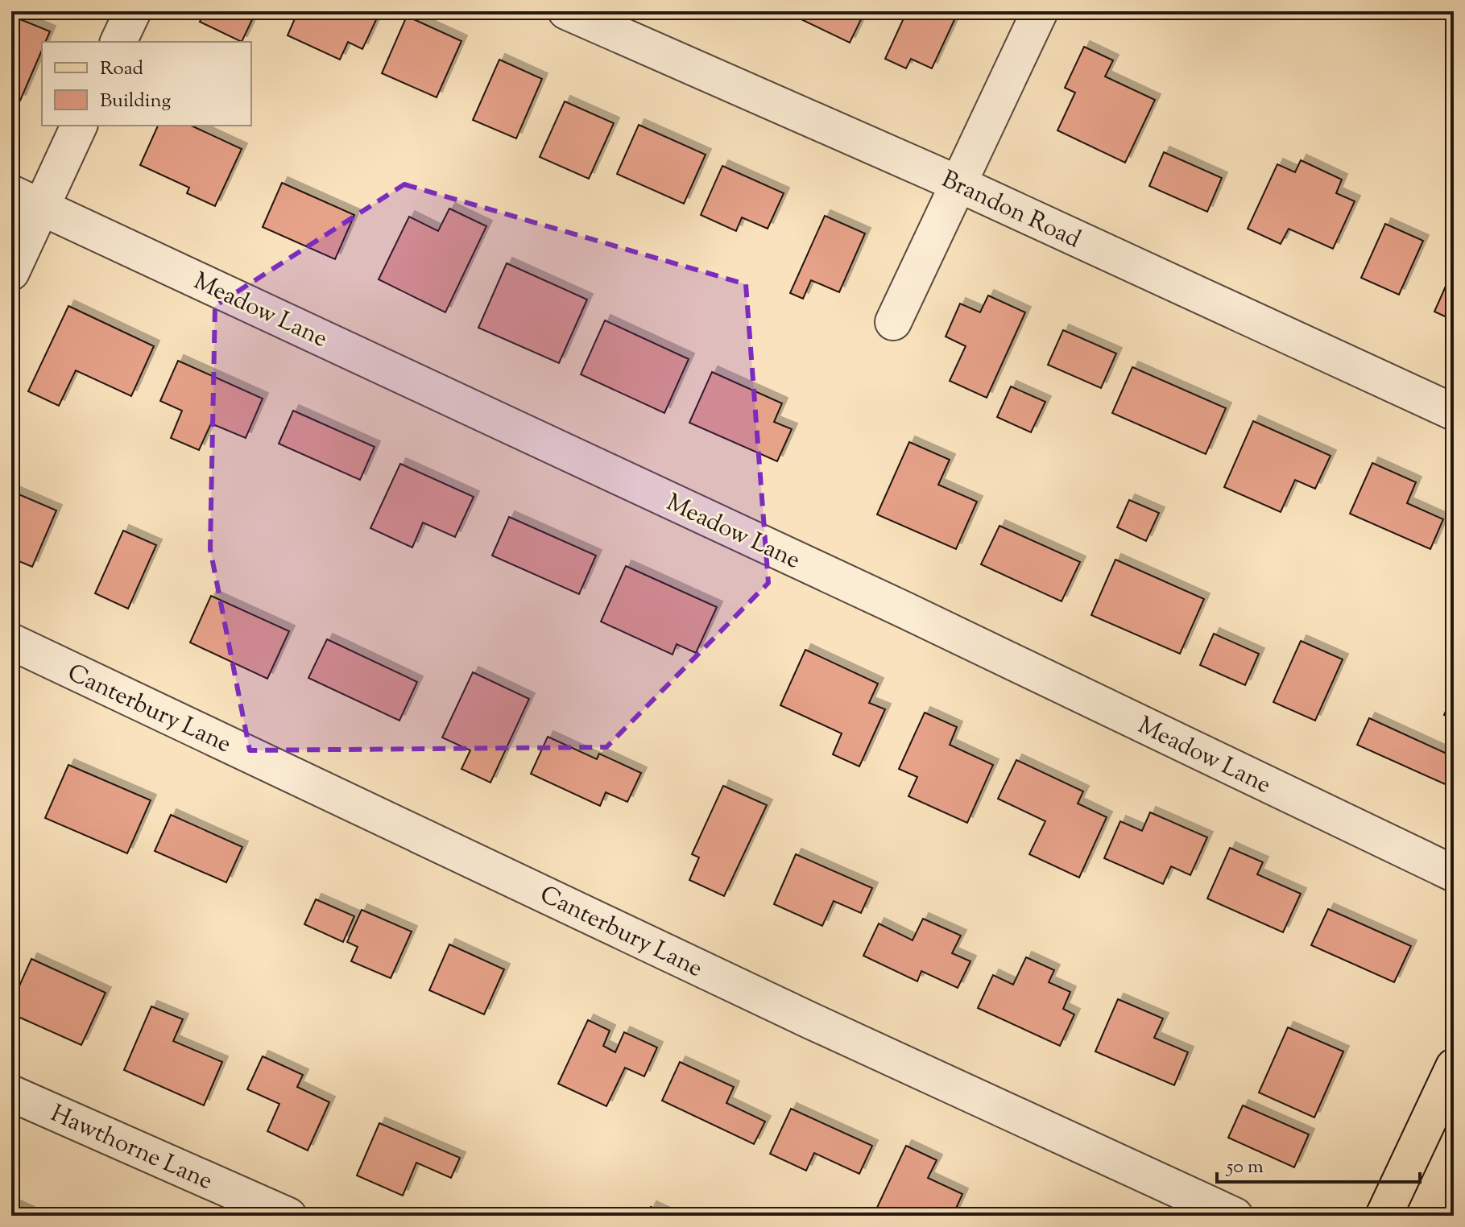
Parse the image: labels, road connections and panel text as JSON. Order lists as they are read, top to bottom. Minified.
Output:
{"streets":{"street":["Brandon Road","Meadow Lane","Canterbury Lane","Hawthorne Lane"]},"legend":["Road","Building"],"scale_bar":"50 m"}
